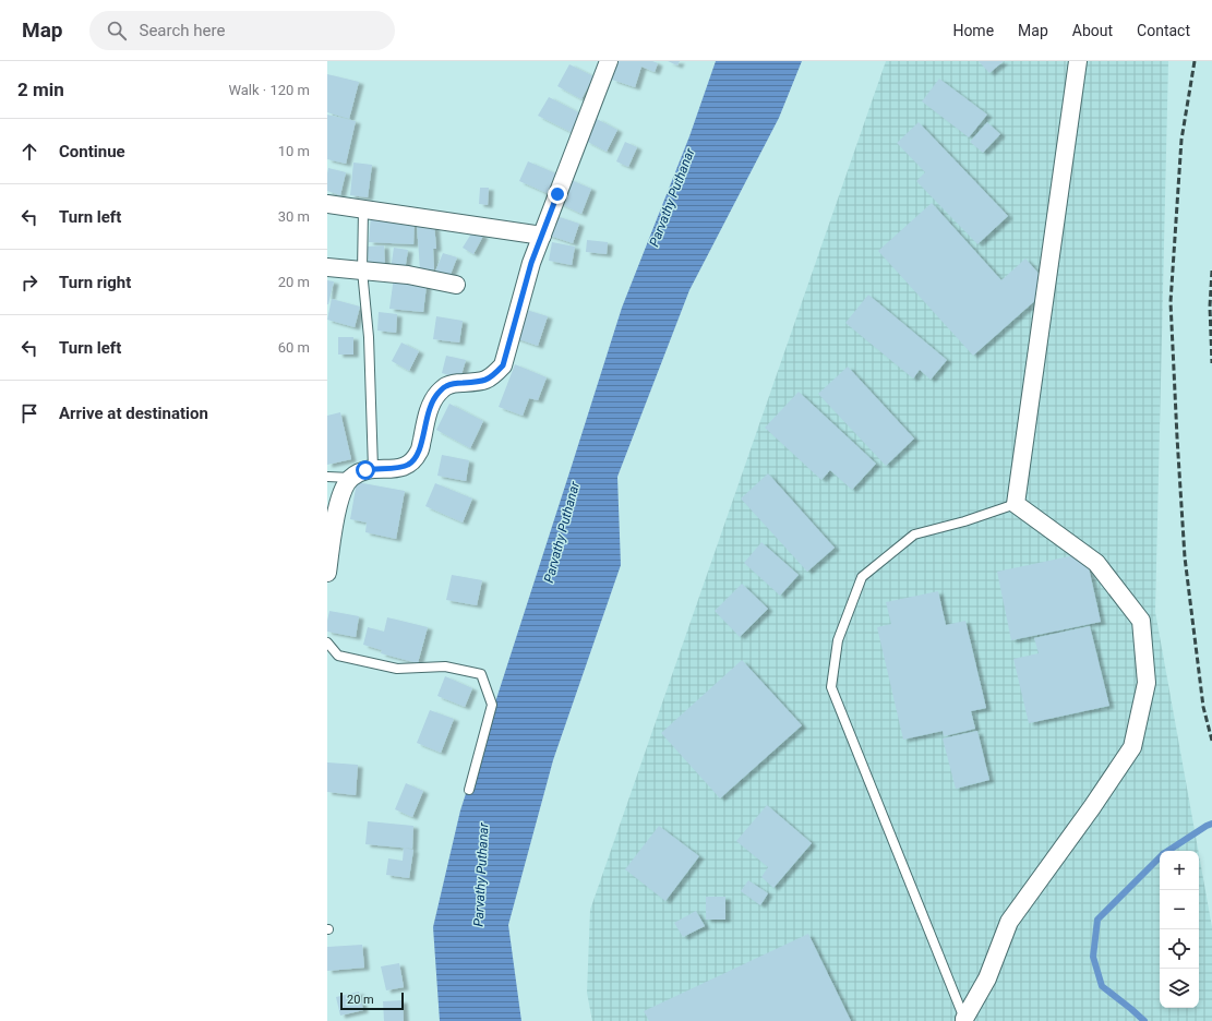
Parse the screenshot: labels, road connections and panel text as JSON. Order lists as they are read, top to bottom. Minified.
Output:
{"water":["Parvathy Puthanar"],"scale_bar":"20 m","page":{"header":"Map","search":"Search here","nav":["Home","Map","About","Contact"],"heading":["2 min","Walk · 120 m"],"list":[["Continue","10 m"],["Turn left","30 m"],["Turn right","20 m"],["Turn left","60 m"],"Arrive at destination"],"map_buttons":["+","−"],"scale":"20 m"}}
